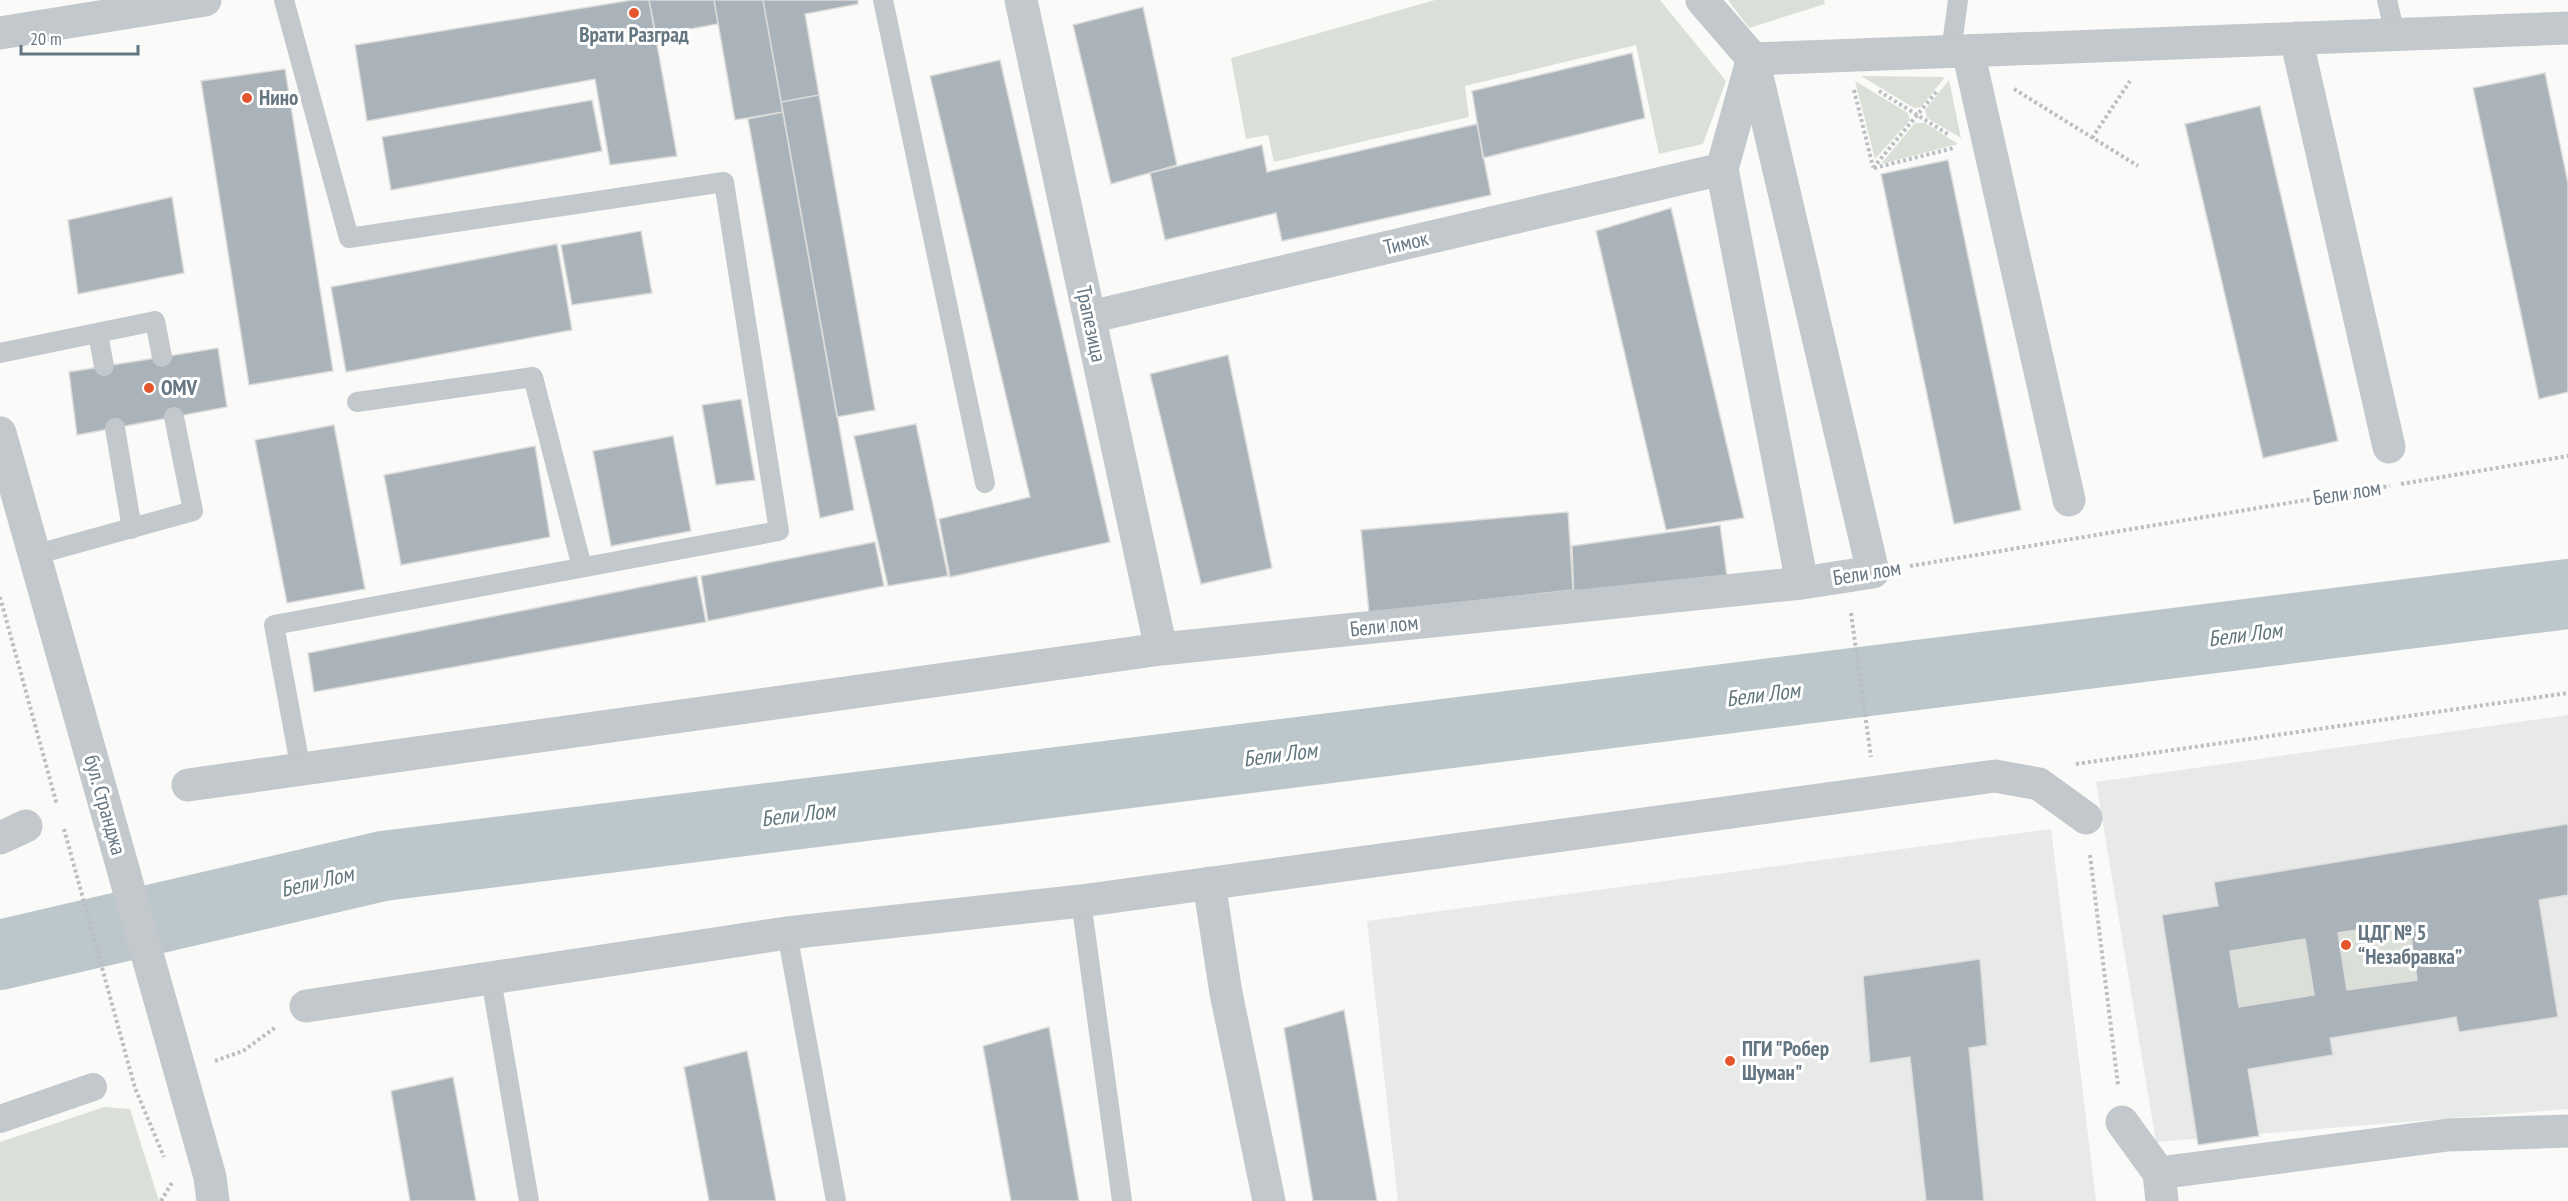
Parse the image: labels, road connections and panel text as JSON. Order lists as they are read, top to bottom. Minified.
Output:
{"streets":{"street":["Тимок","Трапезица","Бели лом","бул. Странджа"]},"crossings":[["Тимок","Трапезица"],["Трапезица","Бели лом"]],"water":["Бели Лом"],"places":["Врати Разград","Нино","OMV","ЦДГ № 5 “Незабравка”","ПГИ \"Робер Шуман\""],"scale_bar":"20 m"}
